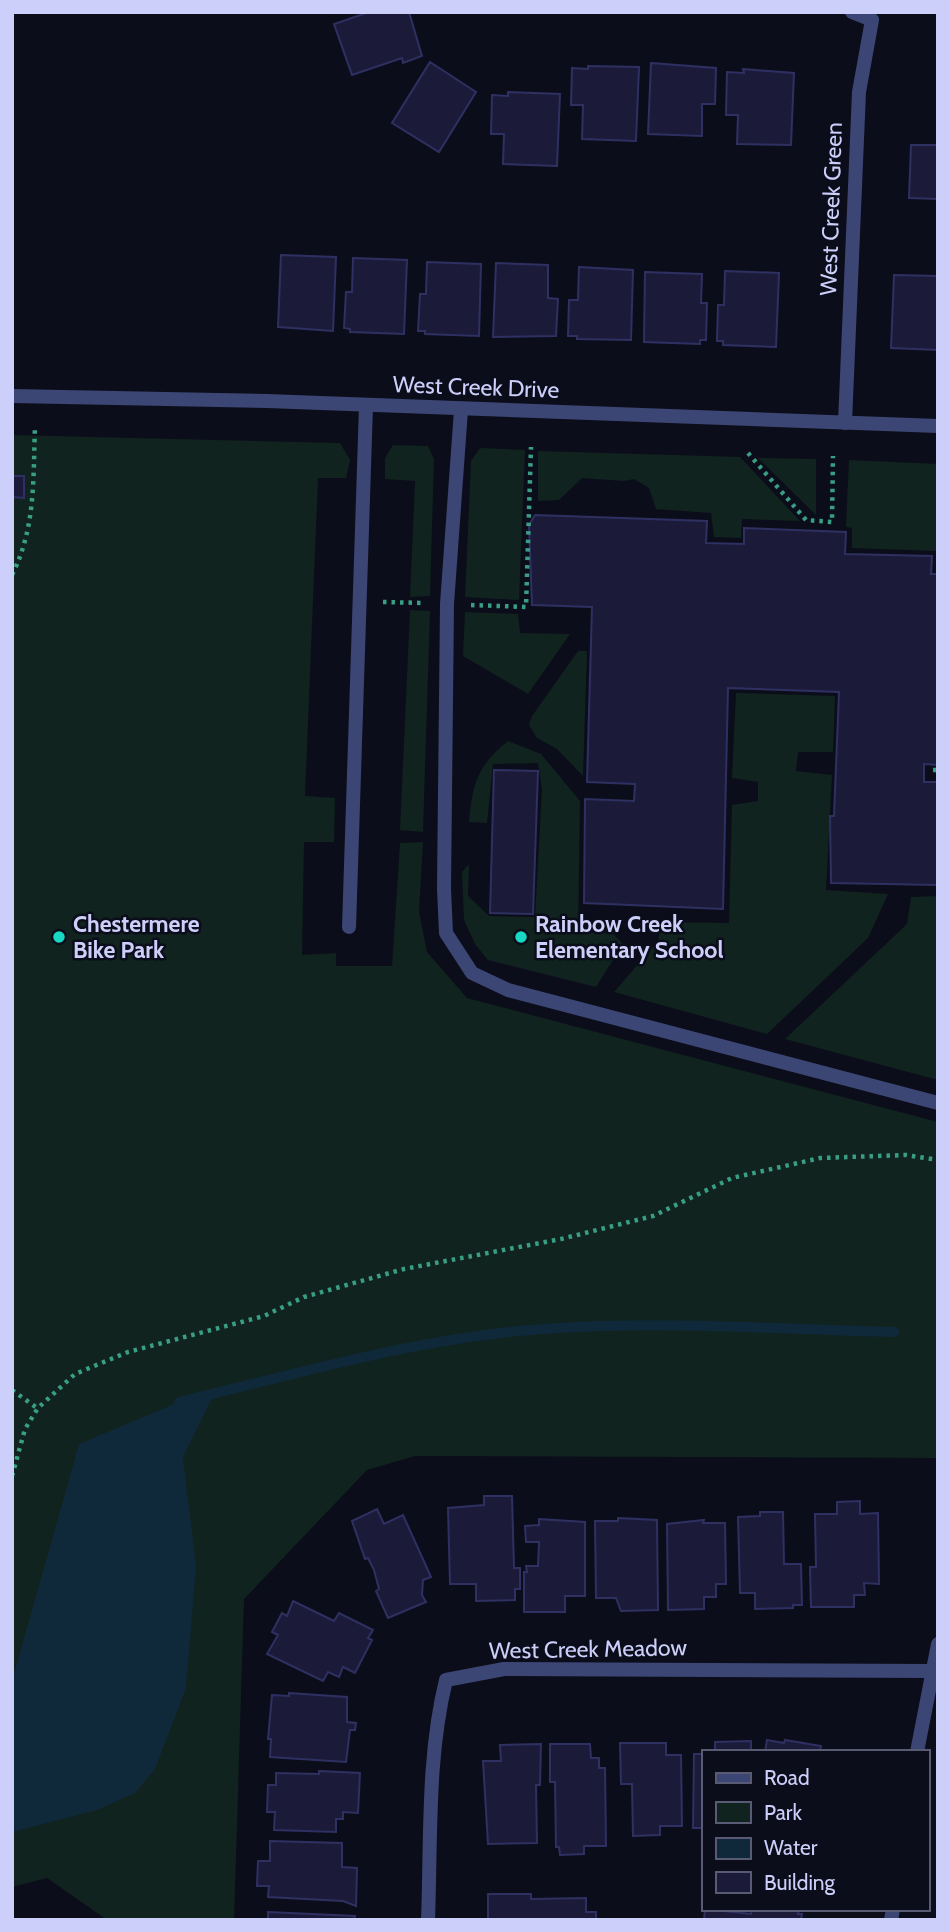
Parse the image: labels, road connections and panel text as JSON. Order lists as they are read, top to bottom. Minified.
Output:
{"streets":{"street":["West Creek Green","West Creek Drive","West Creek Meadow"]},"crossings":[["West Creek Green","West Creek Drive"]],"places":["Chestermere Bike Park","Rainbow Creek Elementary School"],"legend":["Road","Park","Water","Building"]}
